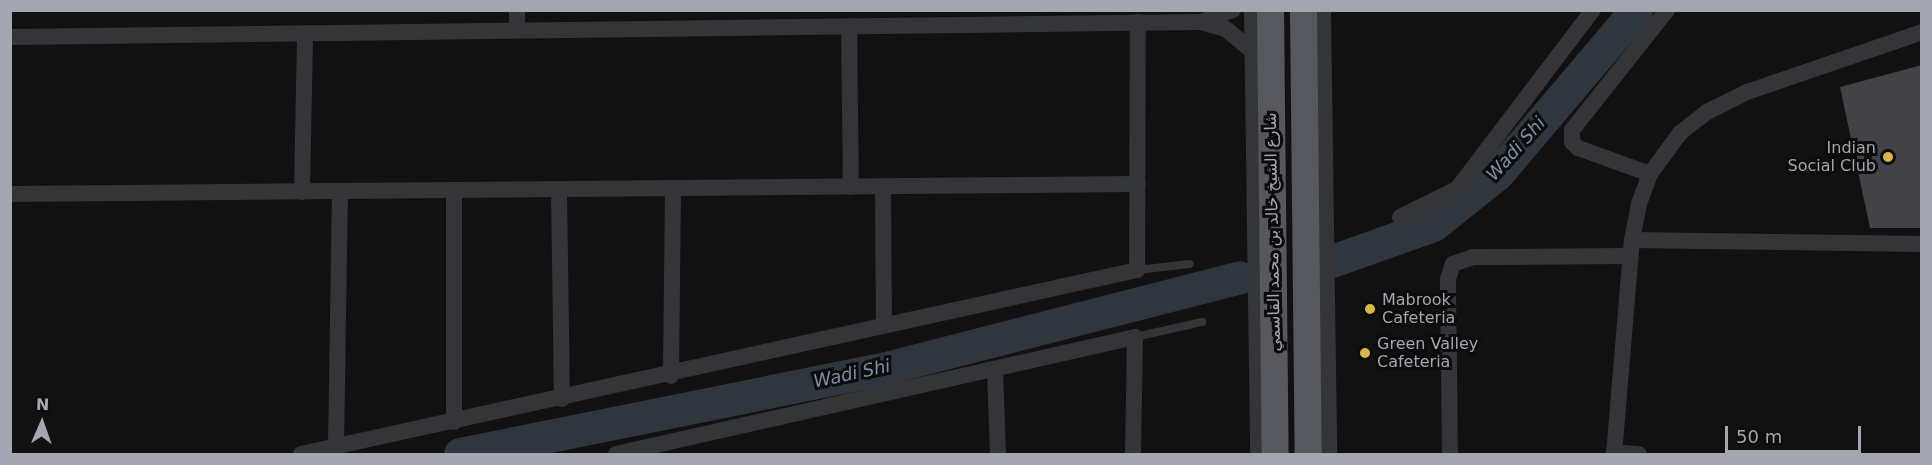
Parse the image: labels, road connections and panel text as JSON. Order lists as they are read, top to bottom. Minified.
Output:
{"streets":{"highway":["شارع الشيخ خالد بن محمد القاسمي"]},"water":["Wadi Shi"],"places":["Indian Social Club","Mabrook Cafeteria","Green Valley Cafeteria"],"scale_bar":"50 m","north":"top"}
